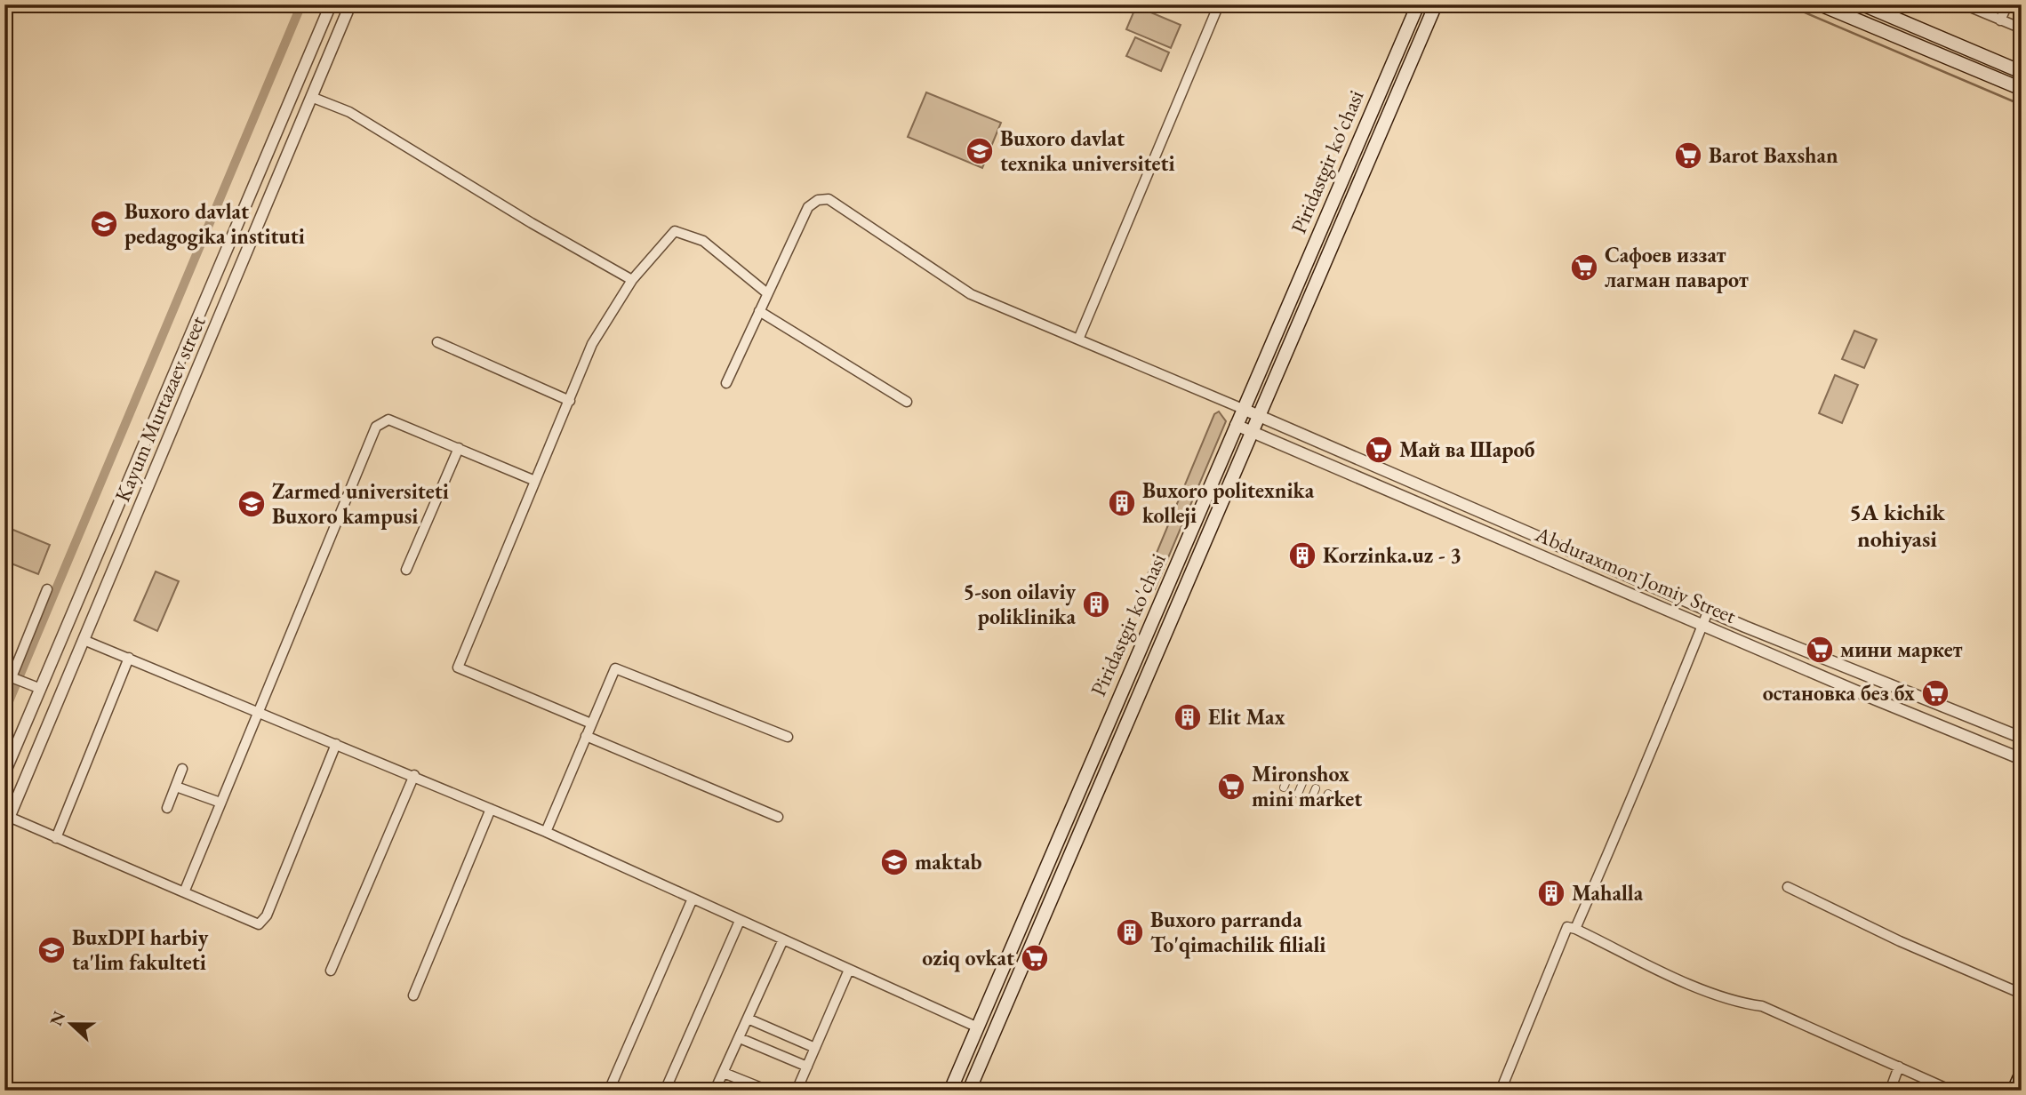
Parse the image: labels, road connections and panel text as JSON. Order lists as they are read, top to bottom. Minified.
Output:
{"streets":{"main road":["Piridastgir ko'chasi"],"street":["Kayum Murtazaev street","Abduraxmon Jomiy Street"]},"crossings":[["Piridastgir ko'chasi","Abduraxmon Jomiy Street"]],"districts":["5A kichik nohiyasi"],"places":{"school or university":["Buxoro davlat texnika universiteti","Buxoro davlat pedagogika instituti","Zarmed universiteti Buxoro kampusi","maktab","BuxDPI harbiy ta'lim fakulteti"],"supermarket":["Barot Baxshan","Сафоев иззат лагман паварот","Май ва Шароб","мини маркет","остановка без бх","Mironshox mini market","oziq ovkat"],"building":["Buxoro politexnika kolleji","Korzinka.uz - 3","5-son oilaviy poliklinika","Elit Max","Mahalla","Buxoro parranda To'qimachilik filiali"]},"north":"left"}
